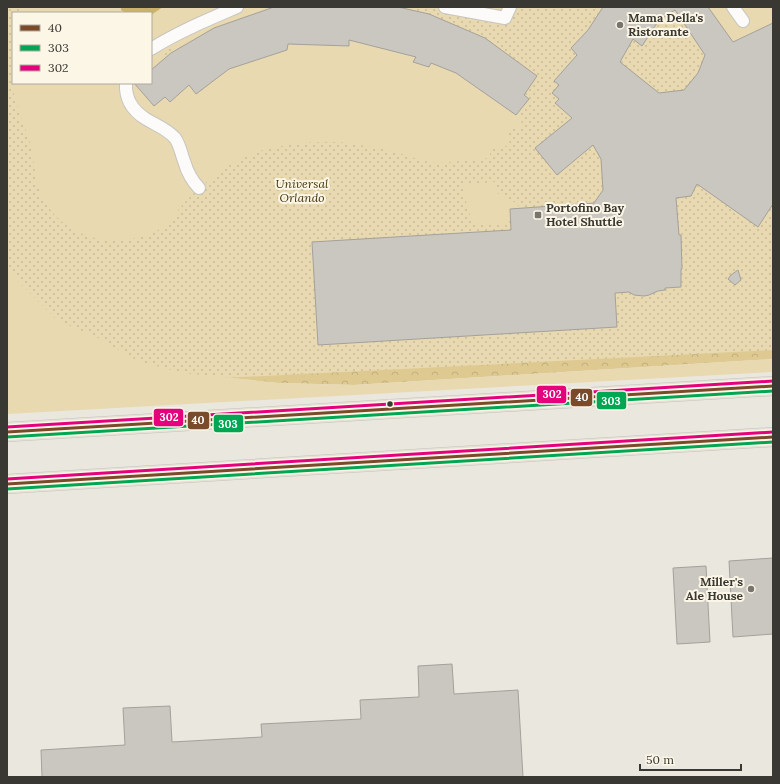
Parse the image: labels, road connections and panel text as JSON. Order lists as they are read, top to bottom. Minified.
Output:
{"parks":["Universal Orlando"],"places":{"other":["Mama Della's Ristorante","Miller's Ale House"],"transit":["Portofino Bay Hotel Shuttle"]},"lines":["transit line 302","transit line 40","transit line 303"],"legend":["40","303","302"],"scale_bar":"50 m"}
